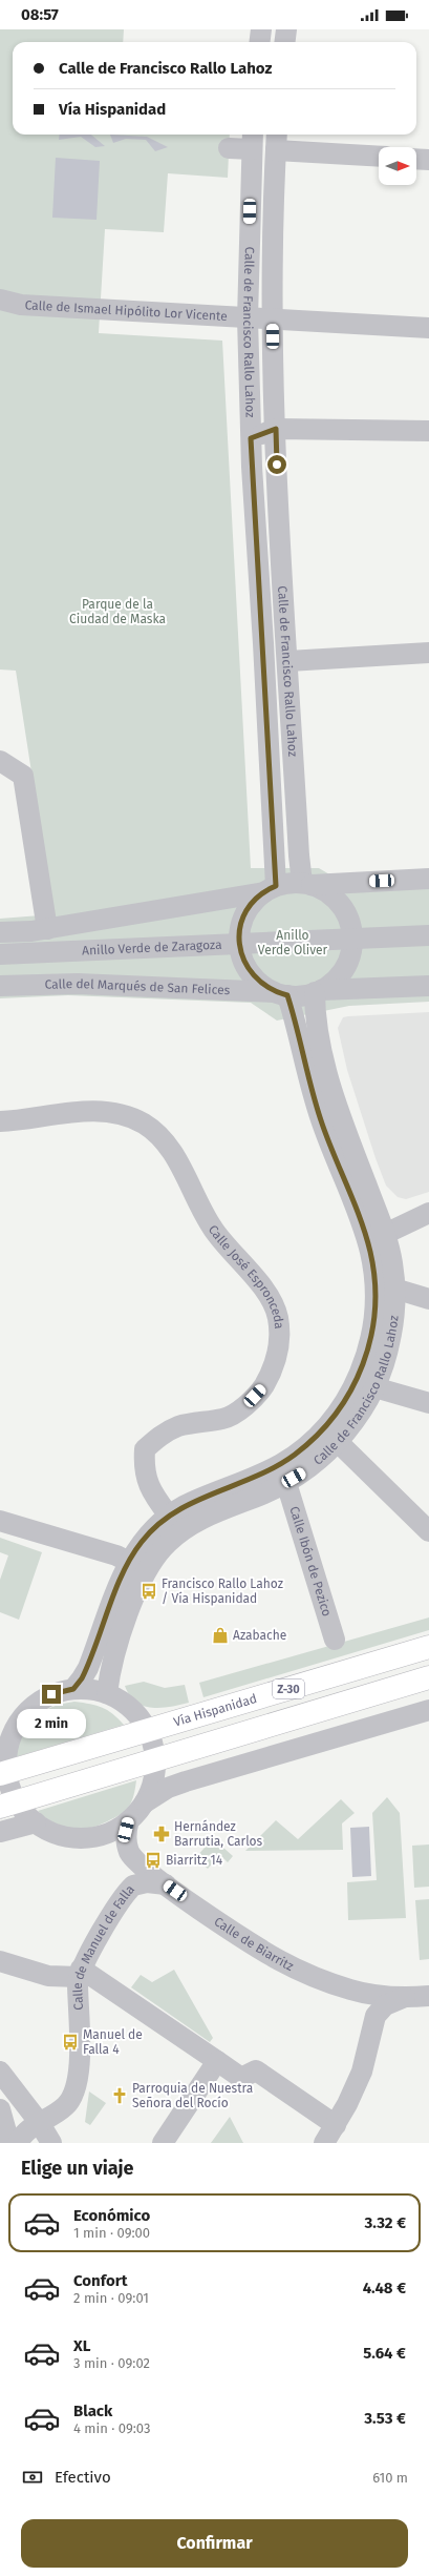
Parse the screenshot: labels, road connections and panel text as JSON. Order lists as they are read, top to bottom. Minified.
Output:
{"streets":{"highway":["Z-30","Vía Hispanidad"],"street":["Calle de Ismael Hipólito Lor Vicente","Calle de Francisco Rallo Lahoz","Anillo Verde de Zaragoza","Calle del Marqués de San Felices","Calle José Espronceda","Calle Ibón de Pezico","Calle de Biarritz","Calle de Manuel de Falla"]},"crossings":[["Calle de Ismael Hipólito Lor Vicente","Calle de Francisco Rallo Lahoz"],["Calle de Francisco Rallo Lahoz","Calle del Marqués de San Felices"],["Calle de Francisco Rallo Lahoz","Calle José Espronceda"],["Calle de Francisco Rallo Lahoz","Calle Ibón de Pezico"],["Calle de Biarritz","Calle de Manuel de Falla"]],"parks":["Parque de la Ciudad de Maska","Anillo Verde Oliver"],"places":{"bus stop":["Francisco Rallo Lahoz / Vía Hispanidad","Biarritz 14","Manuel de Falla 4"],"shop":["Azabache"],"pharmacy":["Hernández Barrutia, Carlos"],"church":["Parroquia de Nuestra Señora del Rocío"]},"north":"right","page":{"status":"08:57","banner":["Calle de Francisco Rallo Lahoz","Vía Hispanidad"],"bubble":"2 min","heading":"Elige un viaje","list":[{"name":"Económico","note":"1 min · 09:00","value":"3.32 €"},{"name":"Confort","note":"2 min · 09:01","value":"4.48 €"},{"name":"XL","note":"3 min · 09:02","value":"5.64 €"},{"name":"Black","note":"4 min · 09:03","value":"3.53 €"}],"pay":["Efectivo","610 m"],"buttons":"Confirmar"}}
